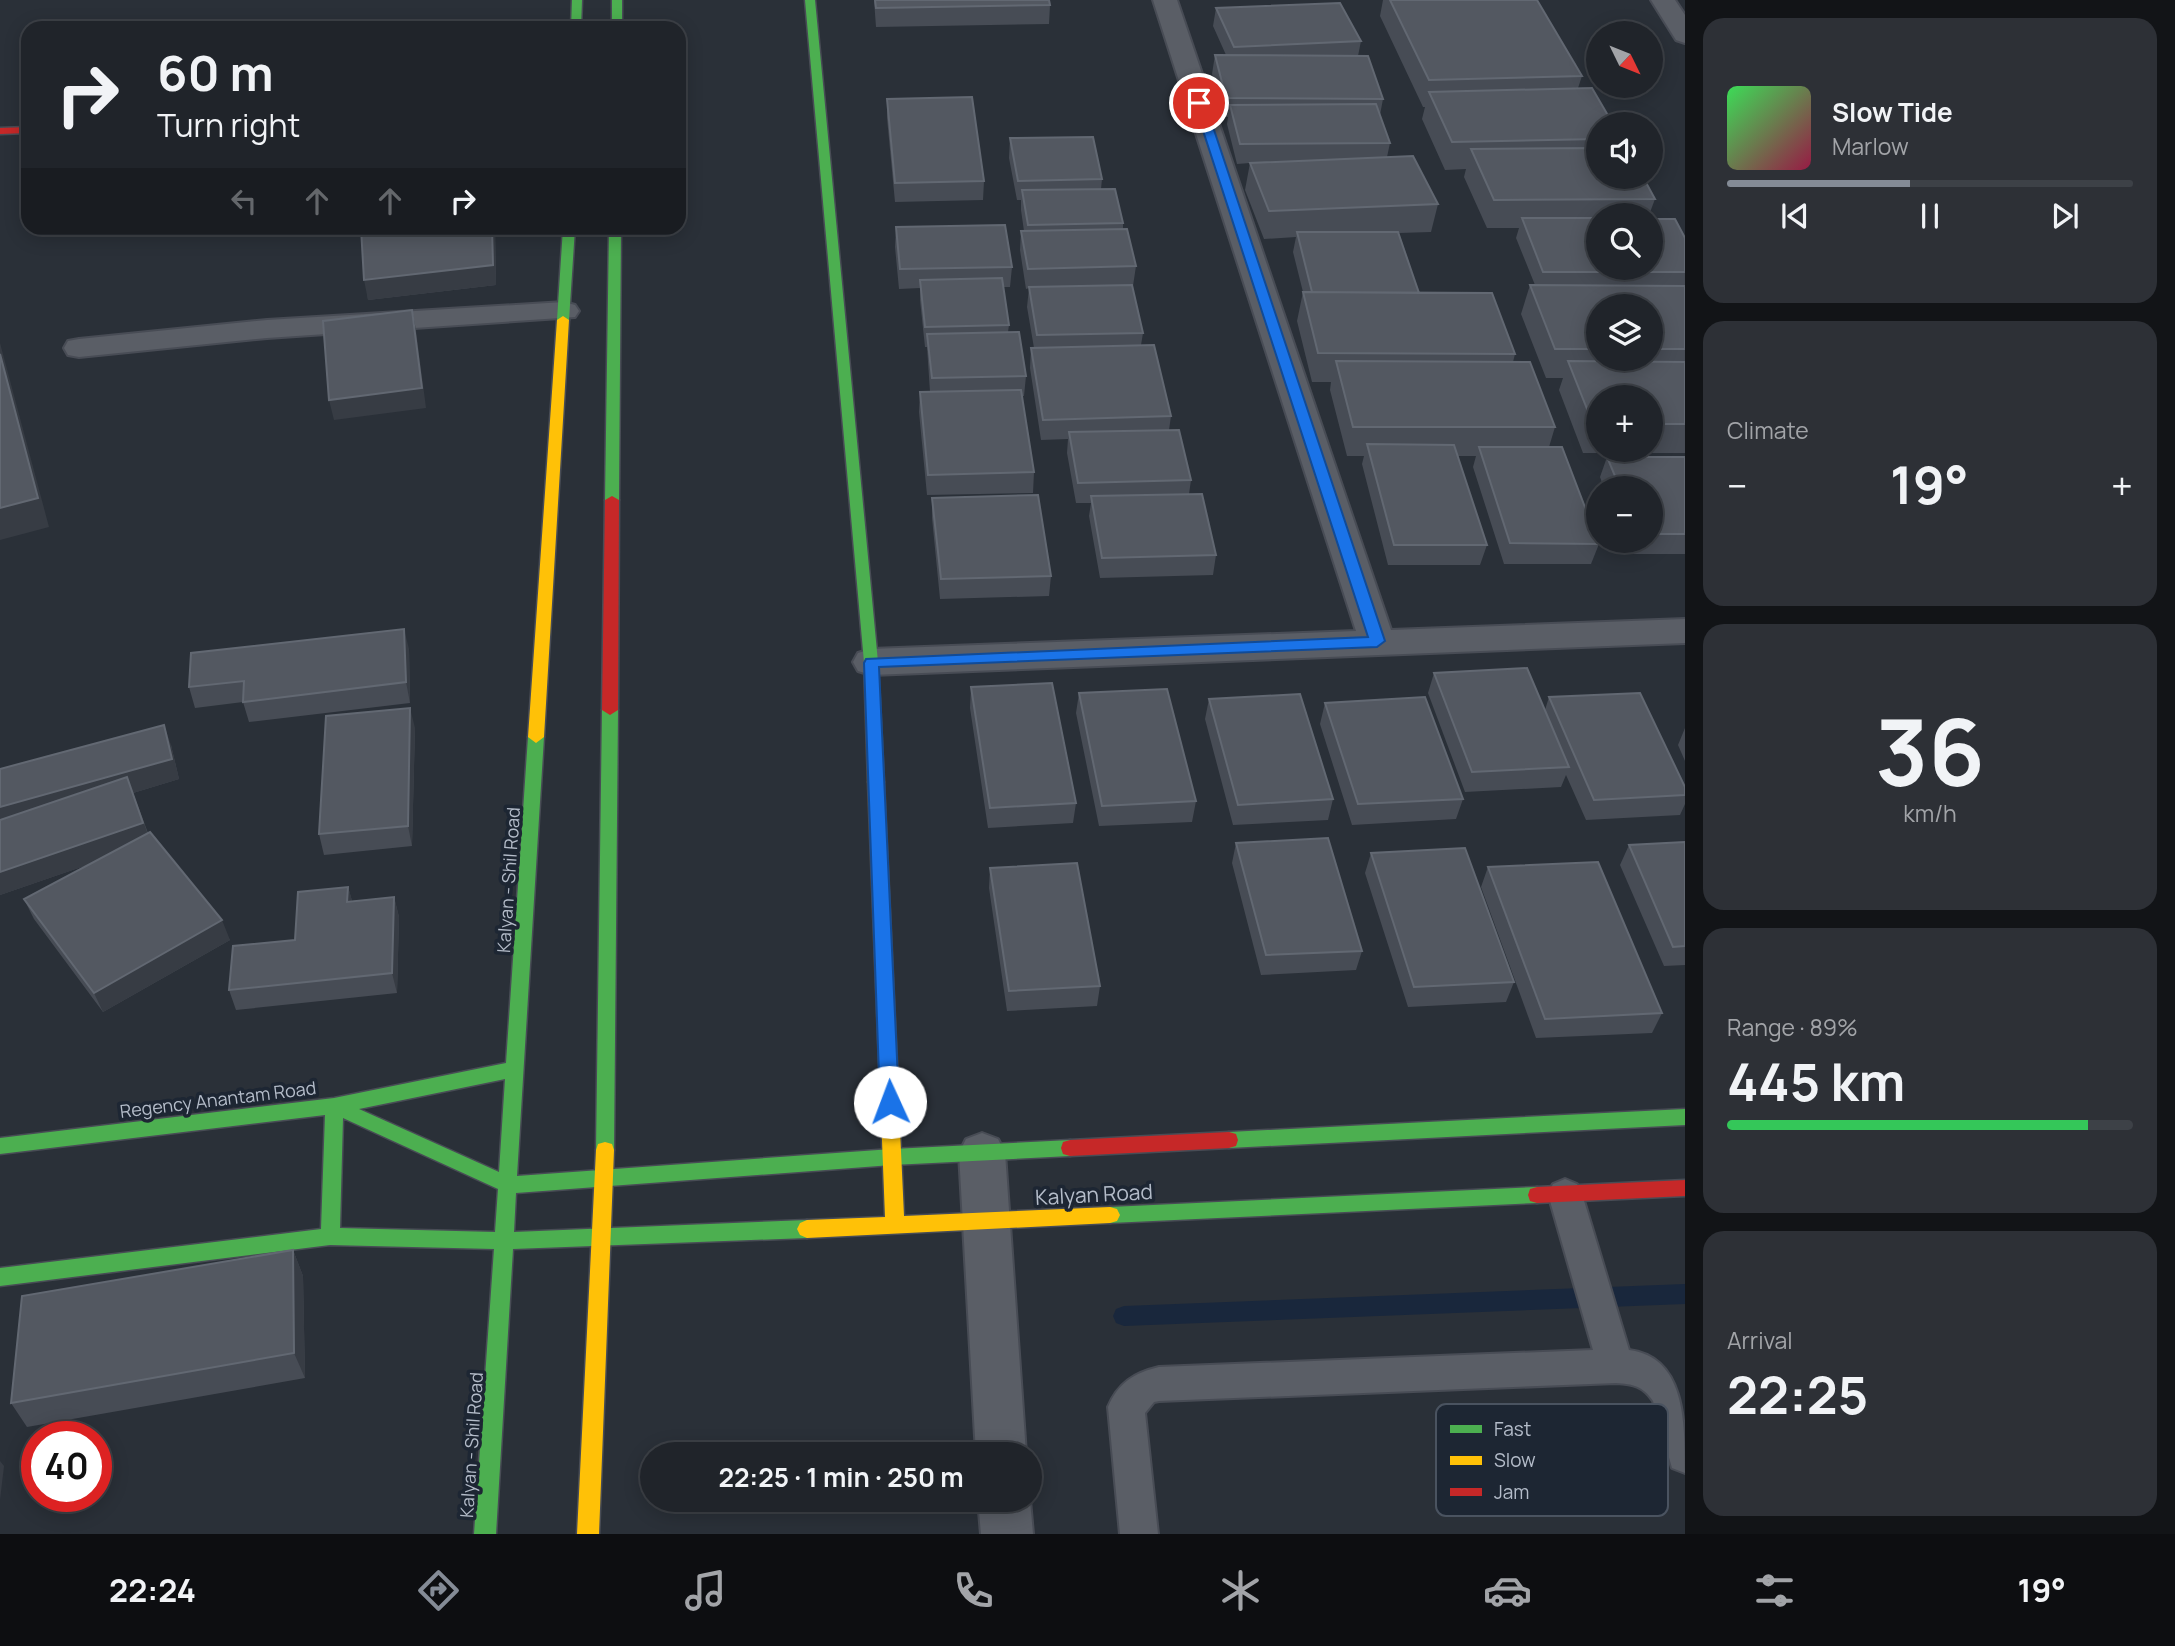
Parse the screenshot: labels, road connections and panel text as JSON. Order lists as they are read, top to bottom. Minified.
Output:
{"streets":{"main road":["Kalyan - Shil Road","Regency Anantam Road","Kalyan Road"]},"crossings":[["Kalyan - Shil Road","Regency Anantam Road"],["Kalyan - Shil Road","Kalyan Road"]],"legend":["Fast","Slow","Jam"],"north":"bottom right","page":{"map_buttons":["+","−"],"turn":["60 m","Turn right"],"song":["Slow Tide","Marlow"],"tile":["Climate",["36","km/h"],["Range · 89%","445 km"],["Arrival","22:25"]],"heat":["−","19°","+"],"limit":"40","trip":"22:25 · 1 min · 250 m","tabs":["22:24","19°"]}}
